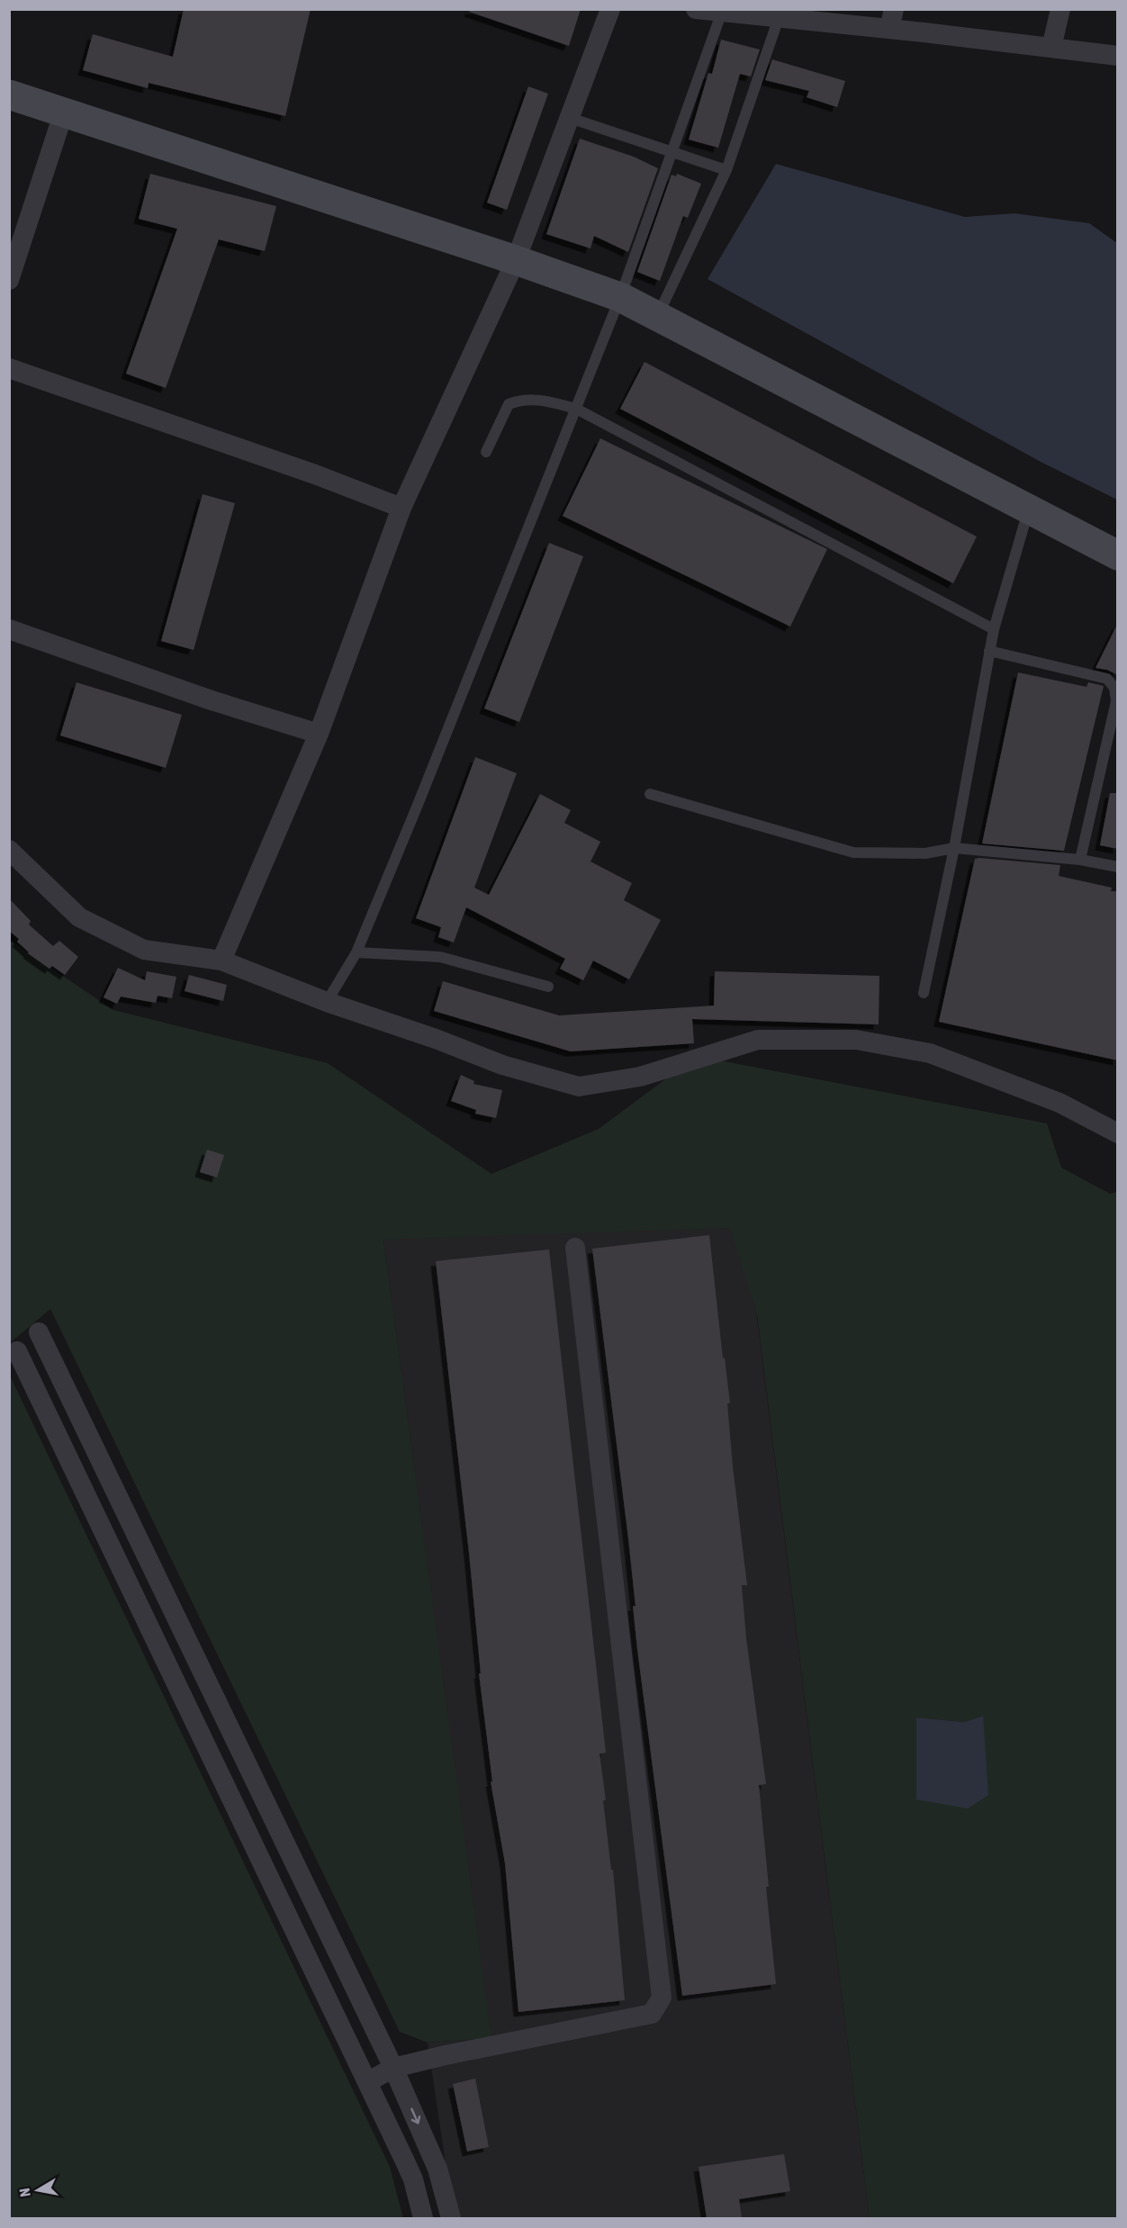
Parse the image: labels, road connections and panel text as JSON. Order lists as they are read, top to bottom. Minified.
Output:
{"north":"left"}
